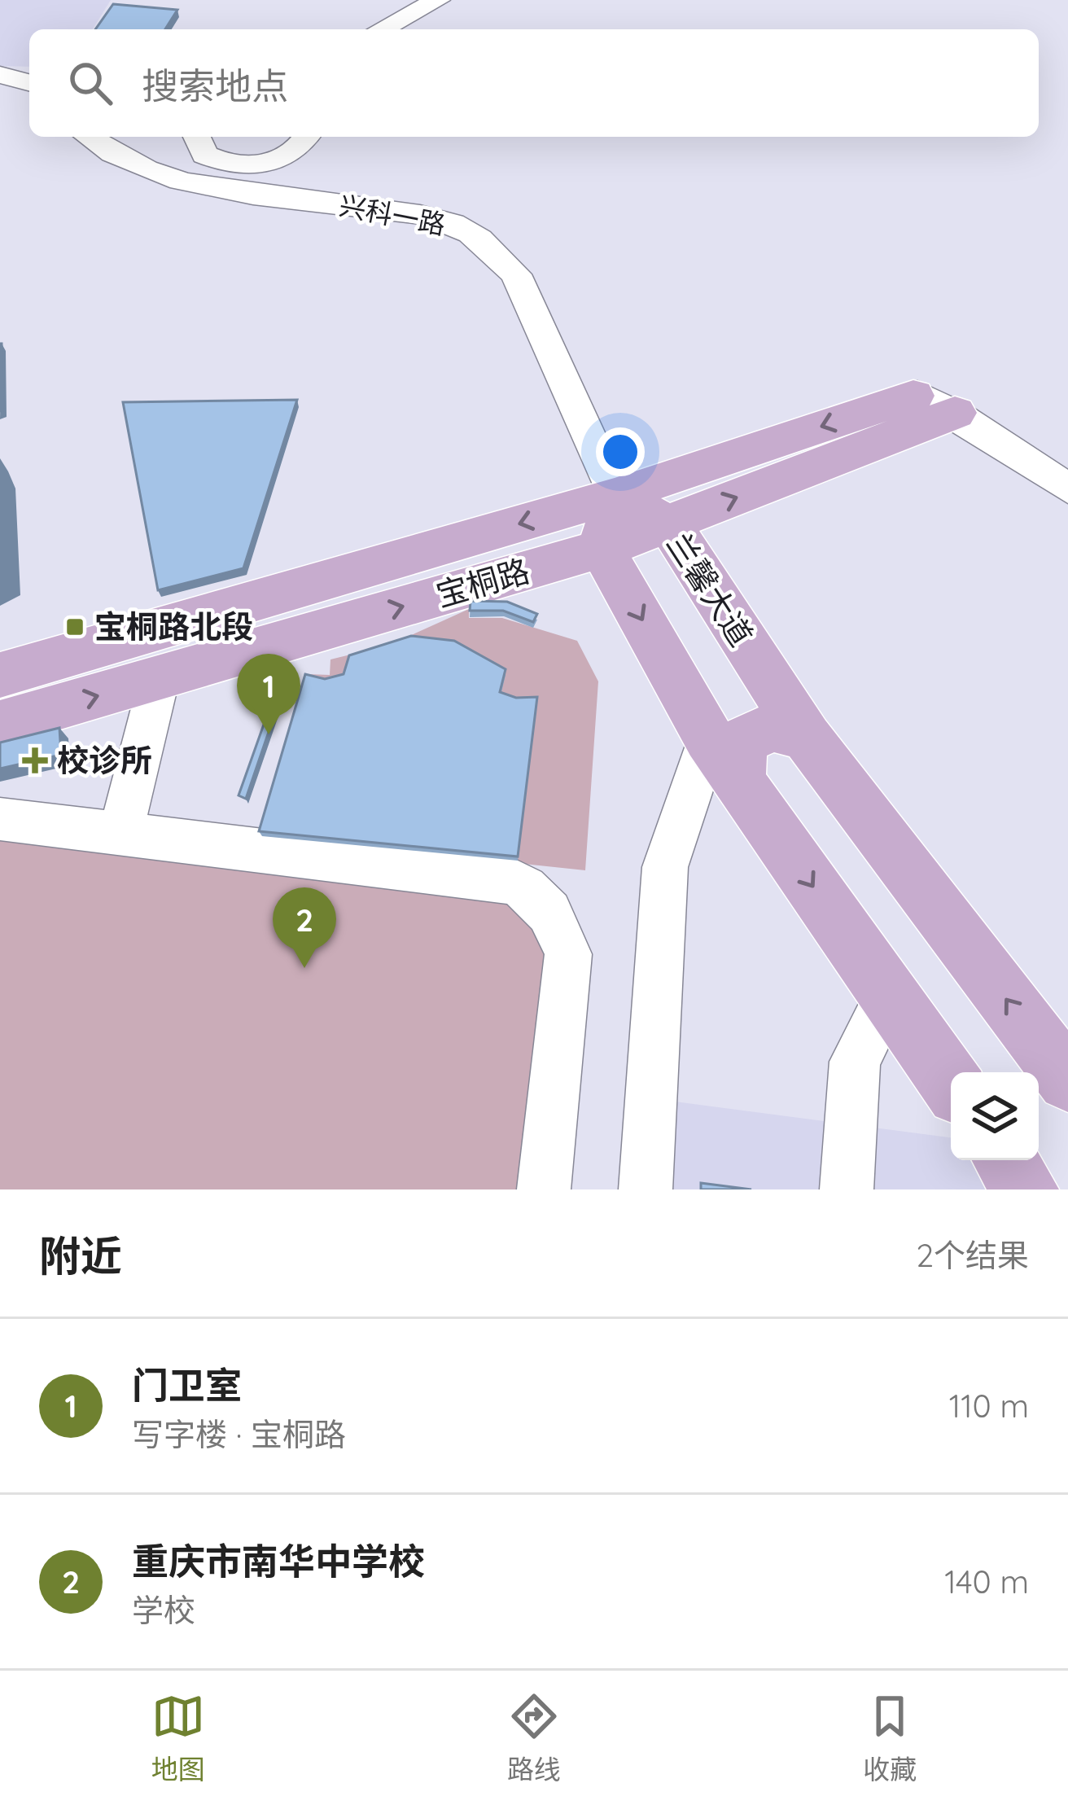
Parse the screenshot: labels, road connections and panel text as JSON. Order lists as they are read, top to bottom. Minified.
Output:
{"streets":{"main road":["宝桐路","兰馨大道"],"street":["兴科一路"]},"crossings":[["兴科一路","宝桐路"],["兴科一路","兰馨大道"],["宝桐路","兰馨大道"]],"places":{"transit":["宝桐路北段"],"health":["校诊所"]},"page":{"search":"搜索地点","pins":["1","2"],"heading":["附近","2个结果"],"list":[{"mark":"1","name":"门卫室","note":"写字楼 · 宝桐路","value":"110 m"},{"mark":"2","name":"重庆市南华中学校","note":"学校","value":"140 m"}],"nav":["地图","路线","收藏"]}}
